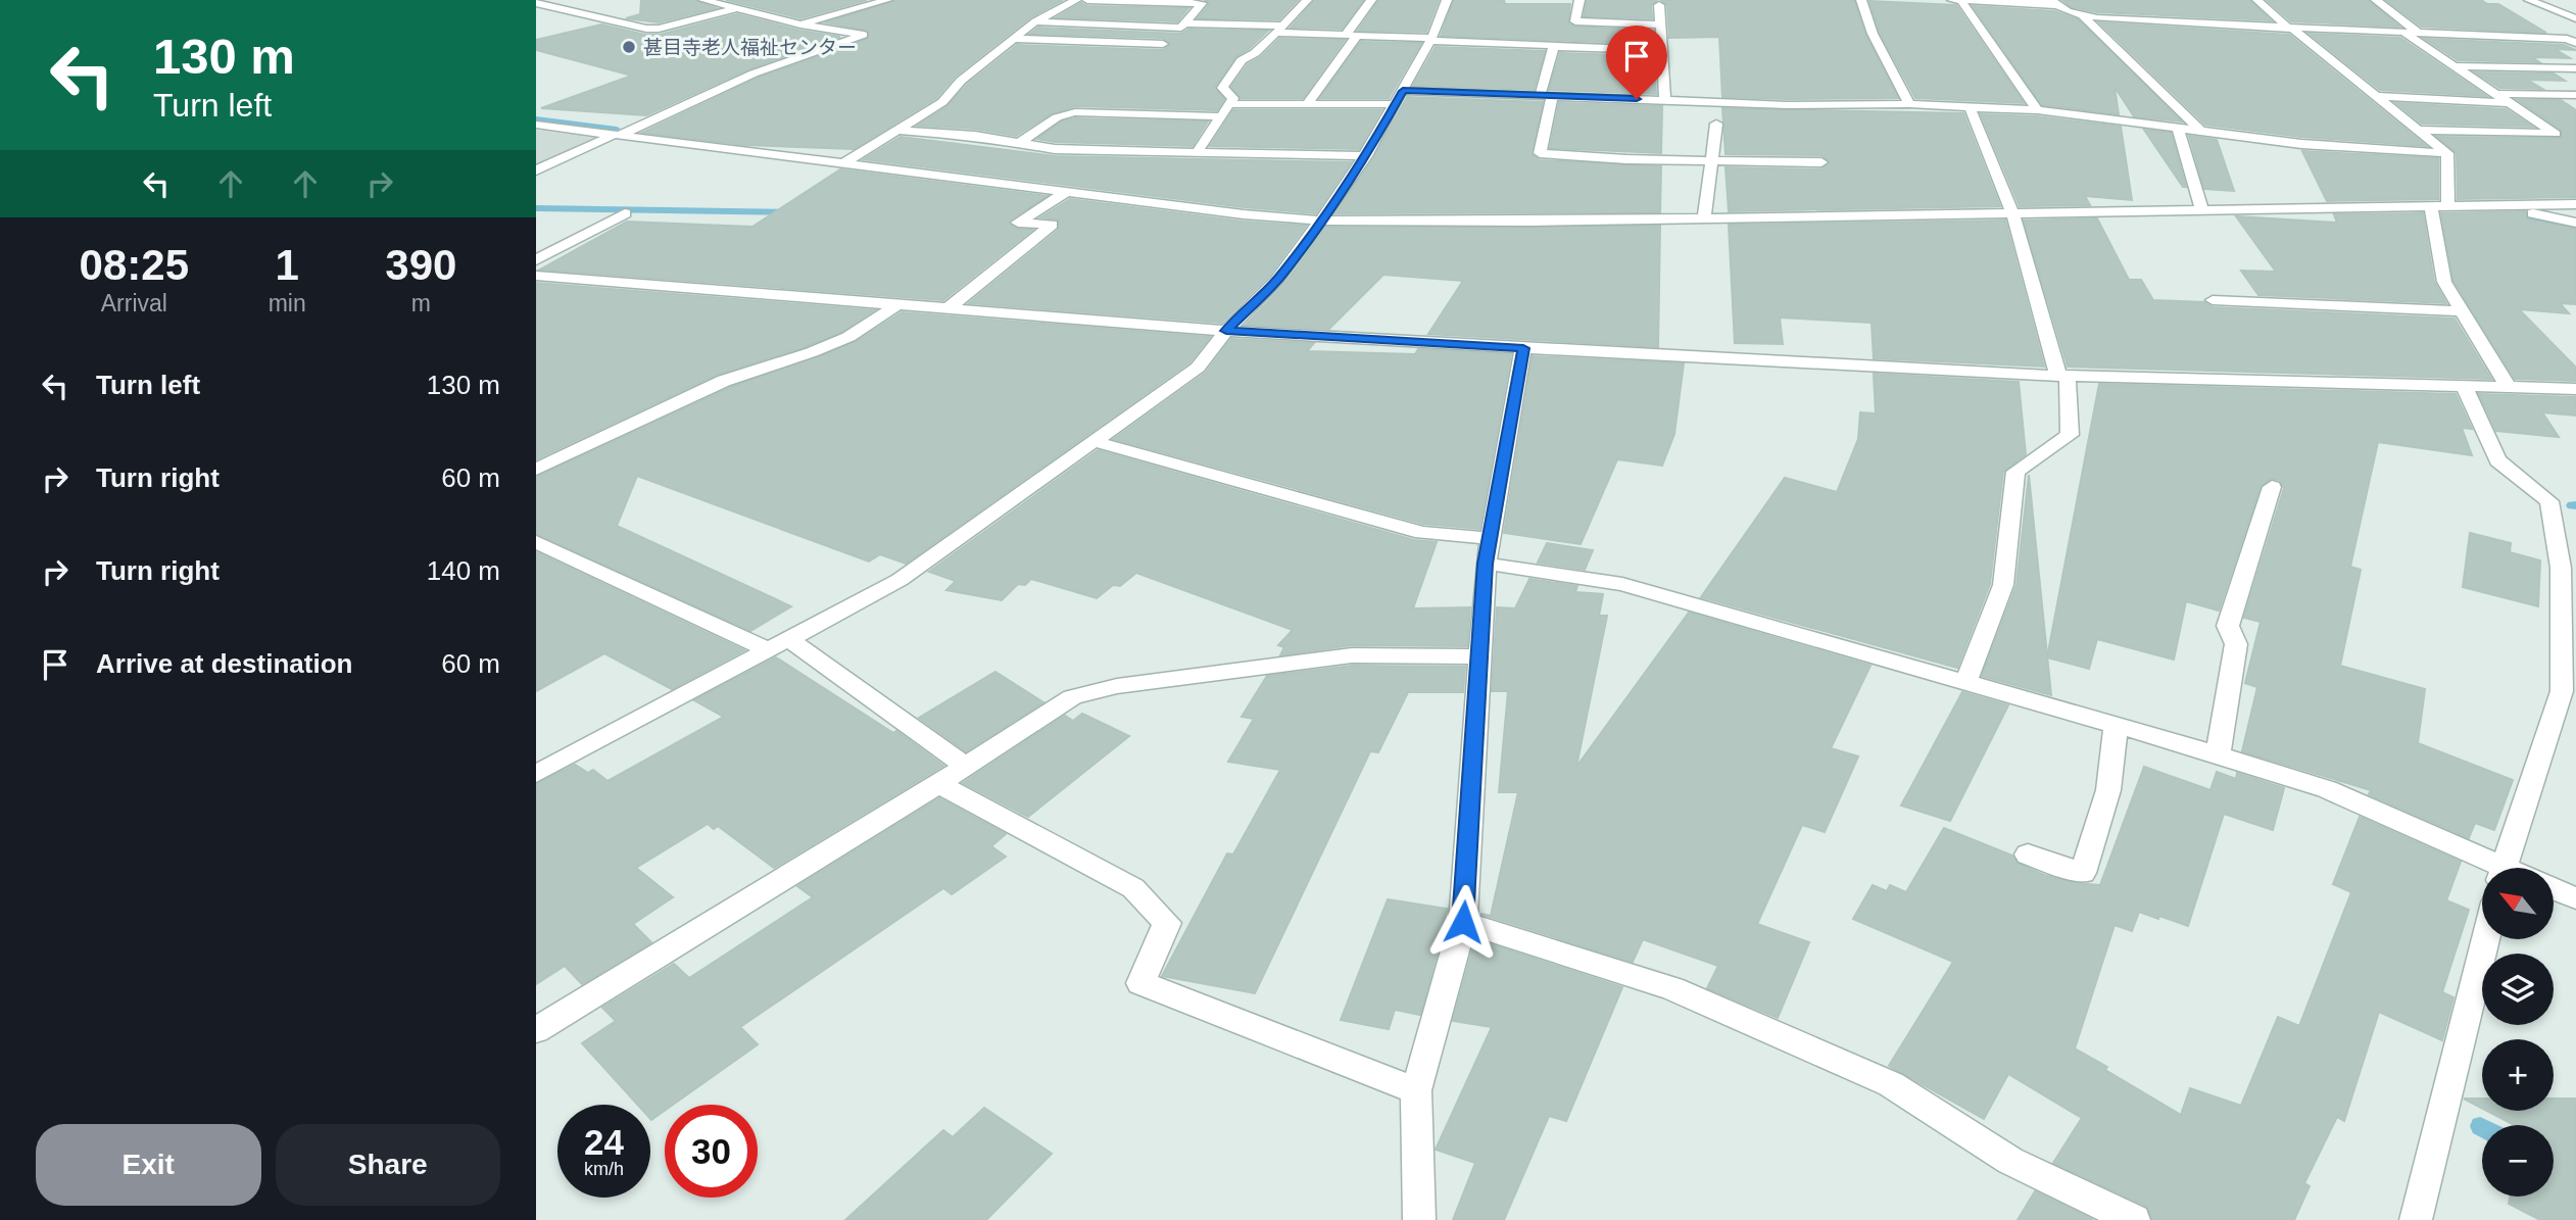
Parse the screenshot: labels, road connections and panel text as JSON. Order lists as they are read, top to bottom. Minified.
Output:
{"places":["甚目寺老人福祉センター"],"north":"top left","page":{"turn":["130 m","Turn left"],"eta":["08:25","Arrival","1","min","390","m"],"list":[{"name":"Turn left","value":"130 m"},{"name":"Turn right","value":"60 m"},{"name":"Turn right","value":"140 m"},{"name":"Arrive at destination","value":"60 m"}],"map_buttons":["+","−"],"speed":"24 km/h","limit":"30","buttons":["Exit","Share"]}}
